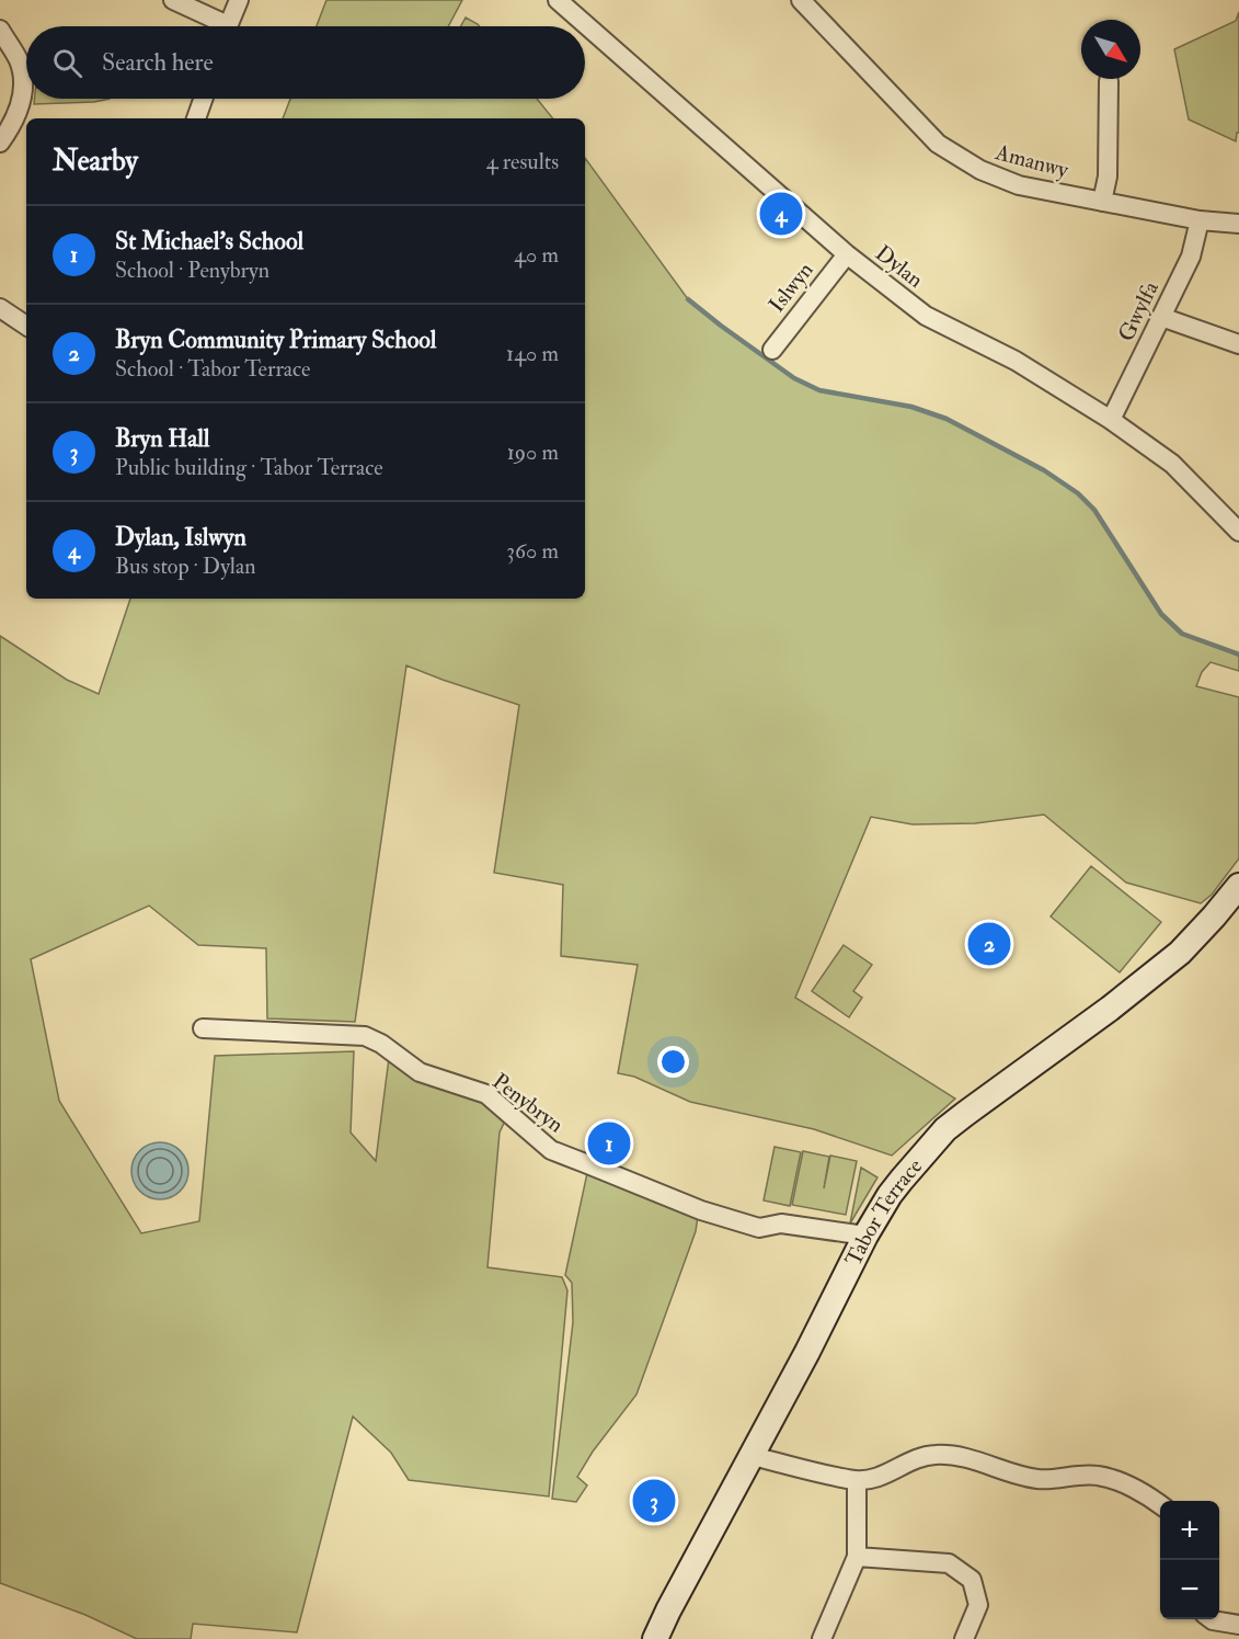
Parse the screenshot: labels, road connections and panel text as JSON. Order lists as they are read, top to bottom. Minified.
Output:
{"streets":{"main road":["Tabor Terrace"],"street":["Amanwy","Dylan","Islwyn","Gwylfa","Penybryn"]},"crossings":[["Amanwy","Gwylfa"],["Dylan","Islwyn"],["Dylan","Gwylfa"],["Penybryn","Tabor Terrace"]],"north":"bottom right","page":{"search":"Search here","heading":["Nearby","4 results"],"pins":["4","2","1","3"],"list":[{"mark":"1","name":"St Michael's School","note":"School · Penybryn","value":"40 m"},{"mark":"2","name":"Bryn Community Primary School","note":"School · Tabor Terrace","value":"140 m"},{"mark":"3","name":"Bryn Hall","note":"Public building · Tabor Terrace","value":"190 m"},{"mark":"4","name":"Dylan, Islwyn","note":"Bus stop · Dylan","value":"360 m"}],"map_buttons":["+","−"]}}
